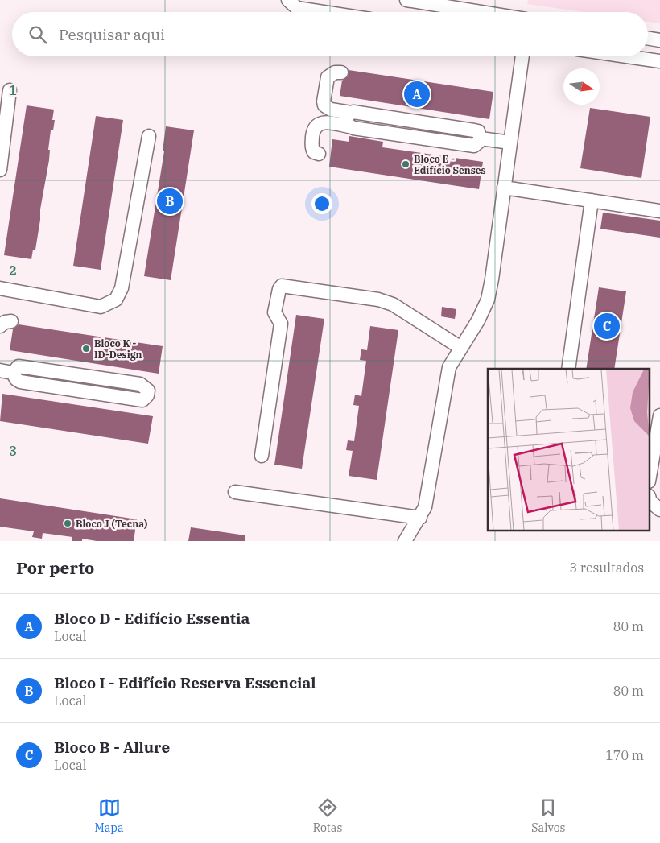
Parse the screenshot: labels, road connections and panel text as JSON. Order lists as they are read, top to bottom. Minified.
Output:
{"places":["Bloco E - Edifício Senses","Bloco K - ID-Design","Bloco J (Tecna)"],"north":"right","page":{"search":"Pesquisar aqui","pins":["A","B","C"],"heading":["Por perto","3 resultados"],"list":[{"mark":"A","name":"Bloco D - Edifício Essentia","note":"Local","value":"80 m"},{"mark":"B","name":"Bloco I - Edifício Reserva Essencial","note":"Local","value":"80 m"},{"mark":"C","name":"Bloco B - Allure","note":"Local","value":"170 m"}],"nav":["Mapa","Rotas","Salvos"]},"grid":{"rows":["1","2","3"]}}
